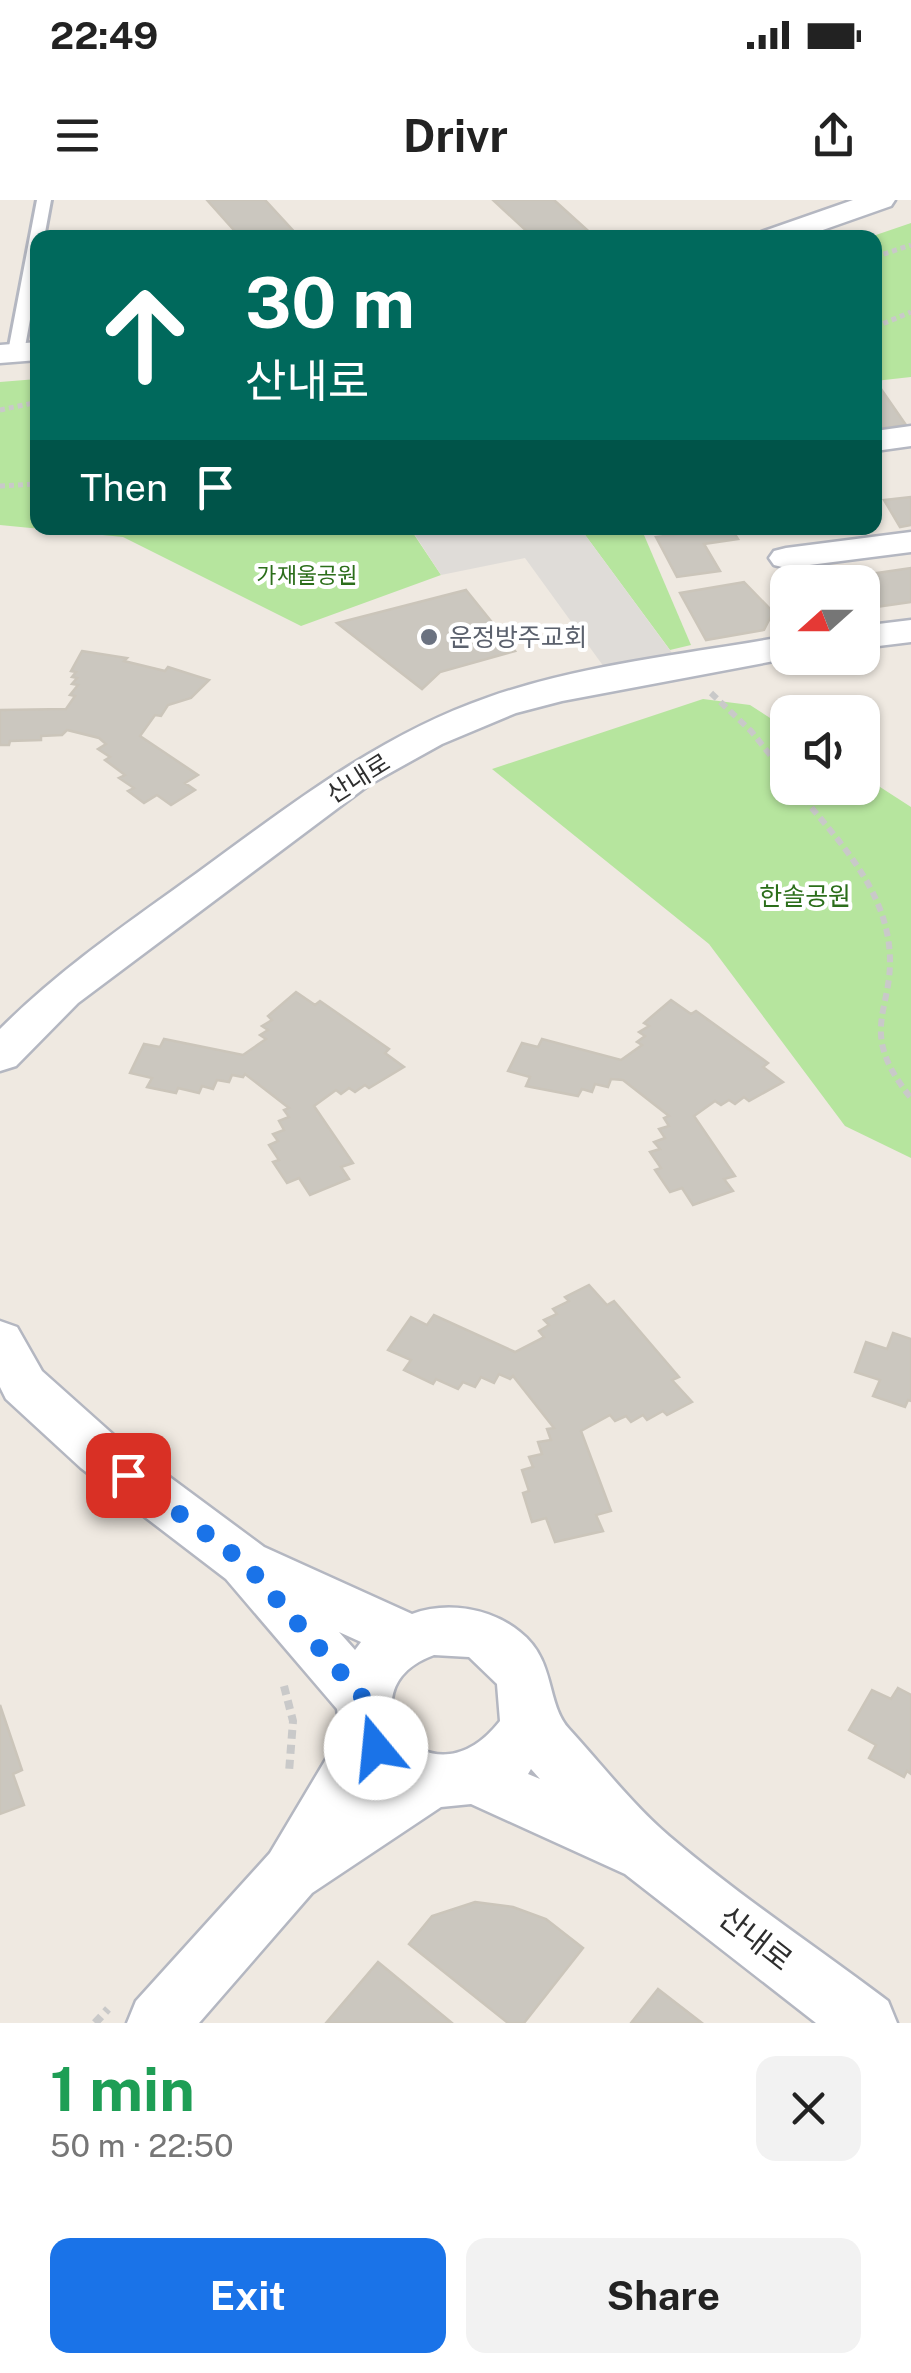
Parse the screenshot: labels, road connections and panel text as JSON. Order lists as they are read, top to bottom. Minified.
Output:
{"streets":{"street":["산내로"]},"parks":["가재울공원","한솔공원"],"places":["운정방주교회"],"north":"left","page":{"status":"22:49","header":"Drivr","turn":["30 m","산내로"],"then":"Then","heading":["1 min","50 m · 22:50"],"buttons":["Exit","Share"]}}
